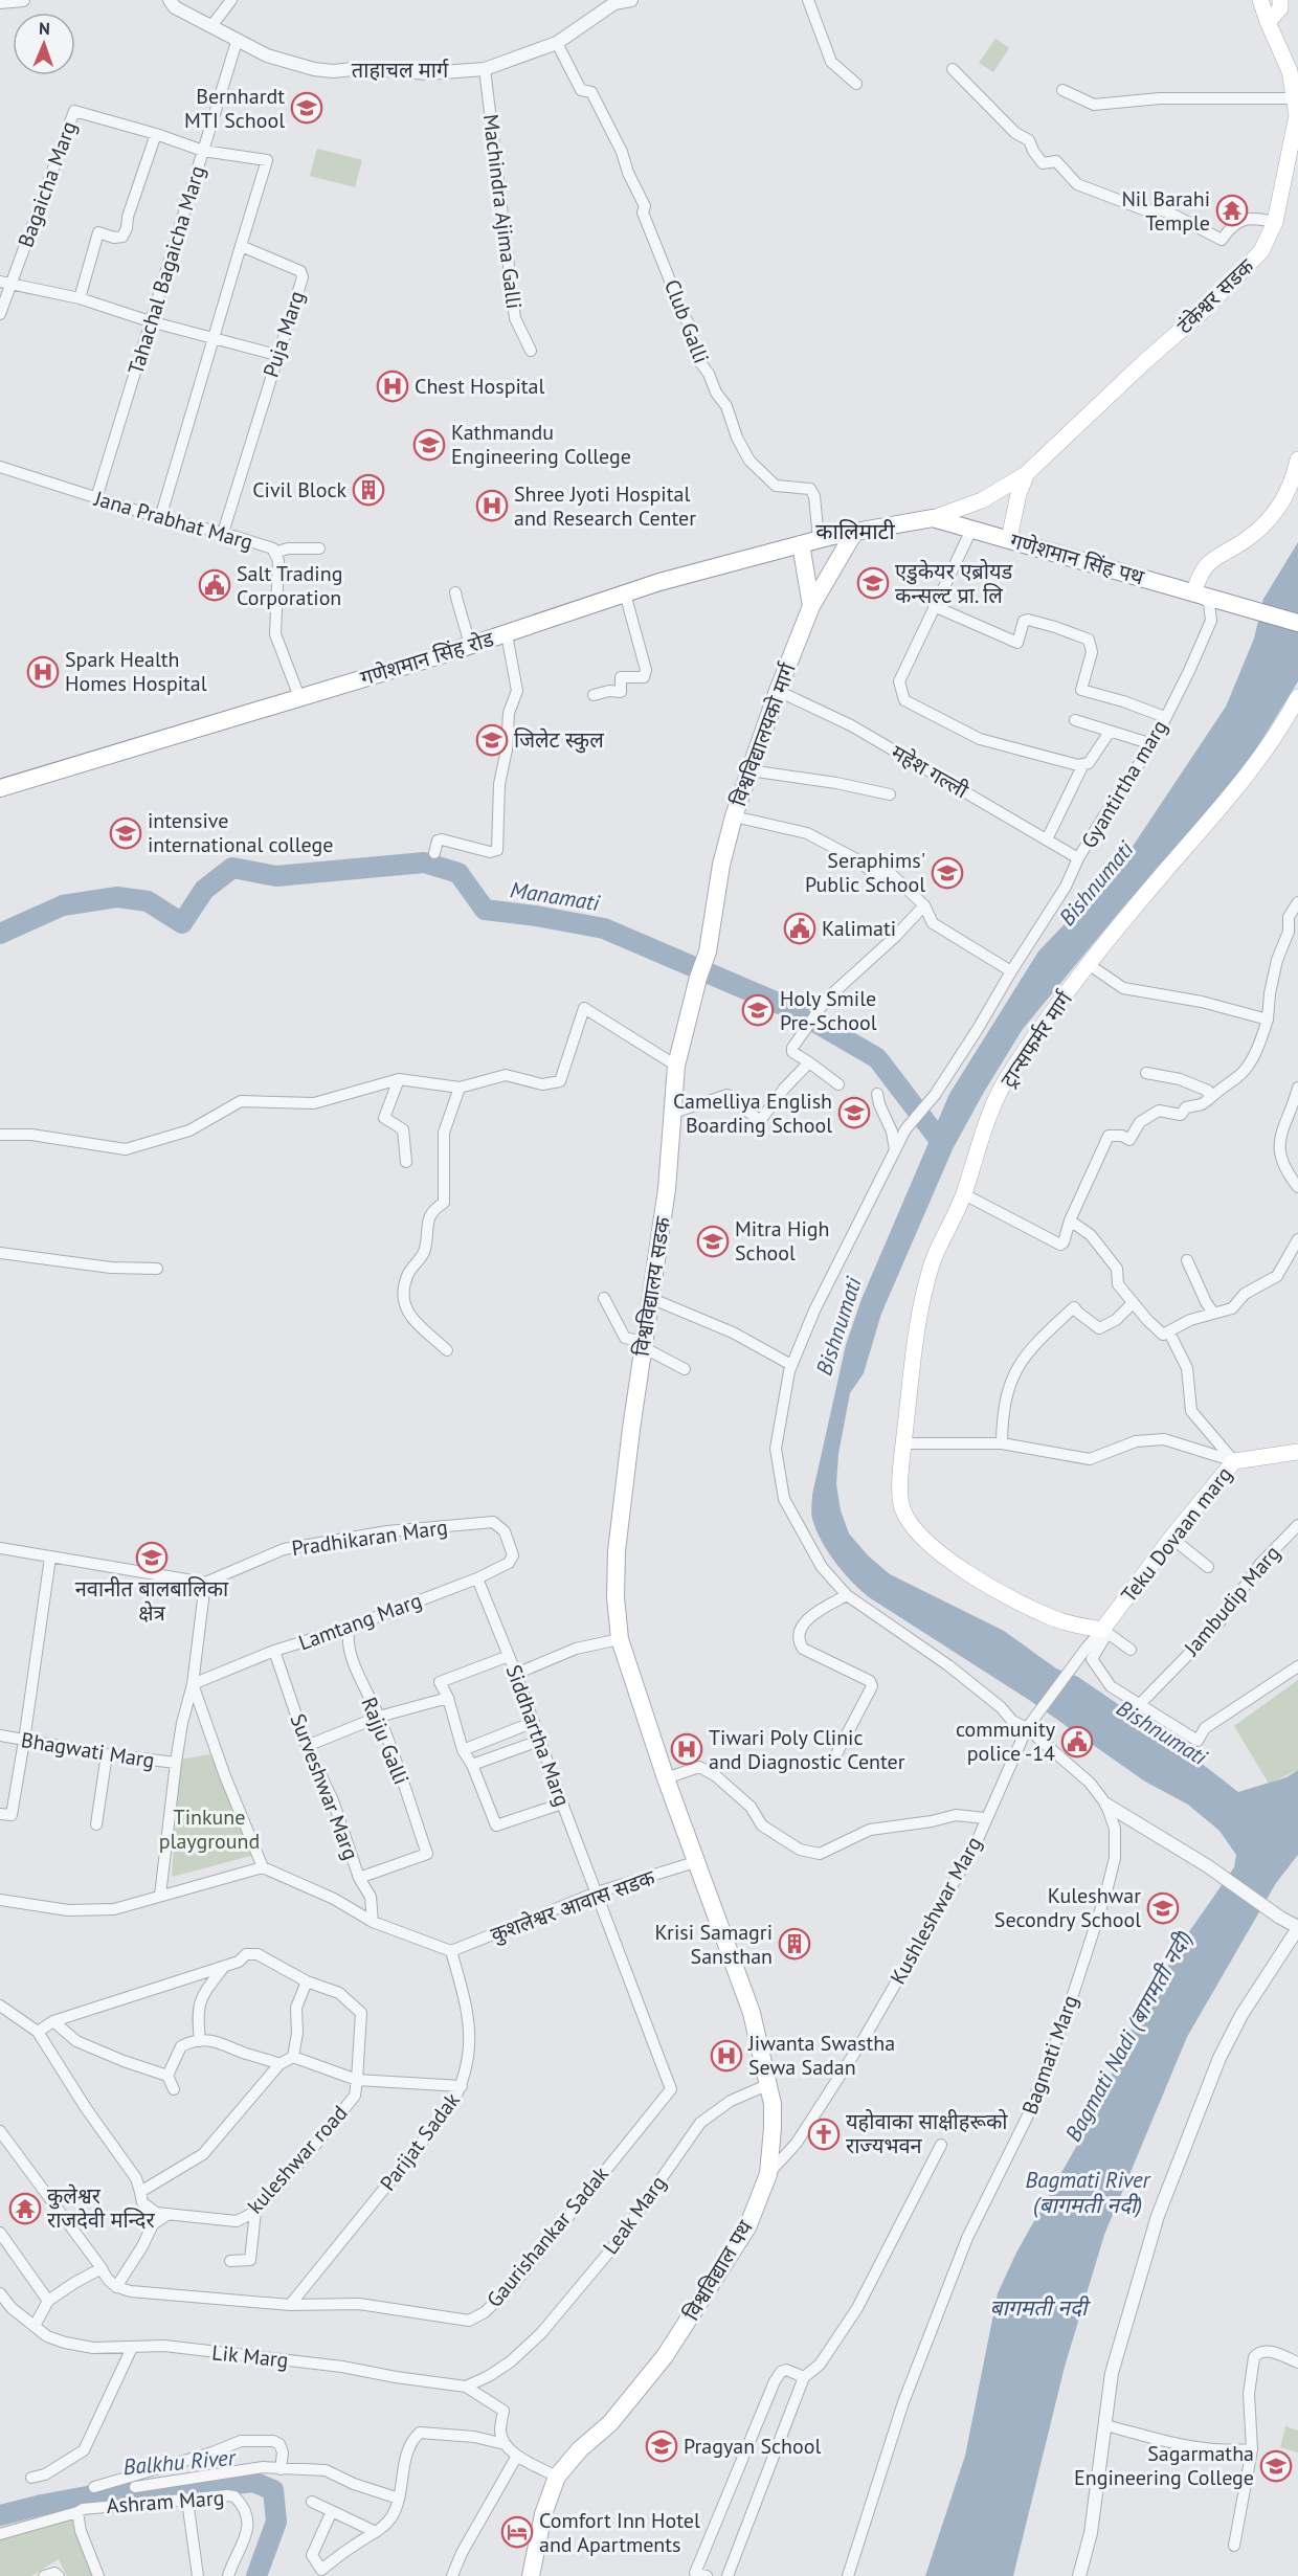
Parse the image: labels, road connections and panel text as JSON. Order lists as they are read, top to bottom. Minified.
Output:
{"streets":{"main road":["टंकेश्वर सडक","गणेशमान सिंह पथ","गणेशमान सिंह रोड","विश्वविद्यालयको मार्ग","ट्रान्सफर्मर मार्ग","विश्वविद्यालय सडक","Teku Dovaan marg","विश्वविद्याल पथ"],"street":["ताहाचल मार्ग","Bagaicha Marg","Machindra Ajima Galli","Tahachal Bagaicha Marg","Club Galli","Puja Marg","Jana Prabhat Marg","महेश गल्ली","Gyantirtha marg","Pradhikaran Marg","Jambudip Marg","Lamtang Marg","Siddhartha Marg","Rajju Galli","Bhagwati Marg","Surveshwar Marg","कुशलेश्वर आवास सडक","Kushleshwar Marg","Bagmati Marg","Parijat Sadak","kuleshwar road","Leak Marg","Gaurishankar Sadak","Lik Marg","Ashram Marg"]},"crossings":[["ताहाचल मार्ग","Machindra Ajima Galli"],["ताहाचल मार्ग","Tahachal Bagaicha Marg"],["ताहाचल मार्ग","Club Galli"],["Bagaicha Marg","Tahachal Bagaicha Marg"],["Tahachal Bagaicha Marg","Jana Prabhat Marg"],["टंकेश्वर सडक","गणेशमान सिंह पथ"],["Club Galli","गणेशमान सिंह रोड"],["Puja Marg","Jana Prabhat Marg"],["Jana Prabhat Marg","गणेशमान सिंह रोड"],["गणेशमान सिंह पथ","गणेशमान सिंह रोड"],["गणेशमान सिंह पथ","विश्वविद्यालयको मार्ग"],["गणेशमान सिंह पथ","Gyantirtha marg"],["गणेशमान सिंह रोड","विश्वविद्यालयको मार्ग"],["विश्वविद्यालयको मार्ग","महेश गल्ली"],["विश्वविद्यालयको मार्ग","विश्वविद्यालय सडक"],["महेश गल्ली","Gyantirtha marg"],["Gyantirtha marg","Bagmati Marg"],["ट्रान्सफर्मर मार्ग","Teku Dovaan marg"],["विश्वविद्यालय सडक","विश्वविद्याल पथ"],["Pradhikaran Marg","Lamtang Marg"],["Lamtang Marg","Siddhartha Marg"],["Lamtang Marg","Rajju Galli"],["Lamtang Marg","Surveshwar Marg"],["Siddhartha Marg","कुशलेश्वर आवास सडक"],["Siddhartha Marg","Gaurishankar Sadak"],["Rajju Galli","Surveshwar Marg"],["कुशलेश्वर आवास सडक","Parijat Sadak"],["कुशलेश्वर आवास सडक","Gaurishankar Sadak"],["कुशलेश्वर आवास सडक","विश्वविद्याल पथ"],["Kushleshwar Marg","विश्वविद्याल पथ"],["Parijat Sadak","kuleshwar road"],["Parijat Sadak","Gaurishankar Sadak"],["Leak Marg","विश्वविद्याल पथ"],["Leak Marg","Lik Marg"]],"districts":["कालिमाटी"],"water":["Bishnumati","Manamati","Bagmati Nadi (बागमती नदी)","Bagmati River (बागमती नदी)","बागमती नदी","Balkhu River"],"parks":["Tinkune playground"],"places":{"school or university":["Bernhardt MTI School","Kathmandu Engineering College","एडुकेयर एब्रोयड कन्सल्ट प्रा. लि","जिलेट स्कुल","intensive international college","Seraphims' Public School","Holy Smile Pre-School","Camelliya English Boarding School","Mitra High School","नवानीत बालबालिका क्षेत्र","Kuleshwar Secondry School","Pragyan School","Sagarmatha Engineering College"],"temple":["Nil Barahi Temple","कुलेश्वर राजदेवी मन्दिर"],"hospital":["Chest Hospital","Shree Jyoti Hospital and Research Center","Spark Health Homes Hospital","Tiwari Poly Clinic and Diagnostic Center","Jiwanta Swastha Sewa Sadan"],"building":["Civil Block","Krisi Samagri Sansthan"],"public building":["Salt Trading Corporation","Kalimati","community police -14"],"church":["यहोवाका साक्षीहरूको राज्यभवन"],"hotel":["Comfort Inn Hotel and Apartments"]},"north":"top"}
